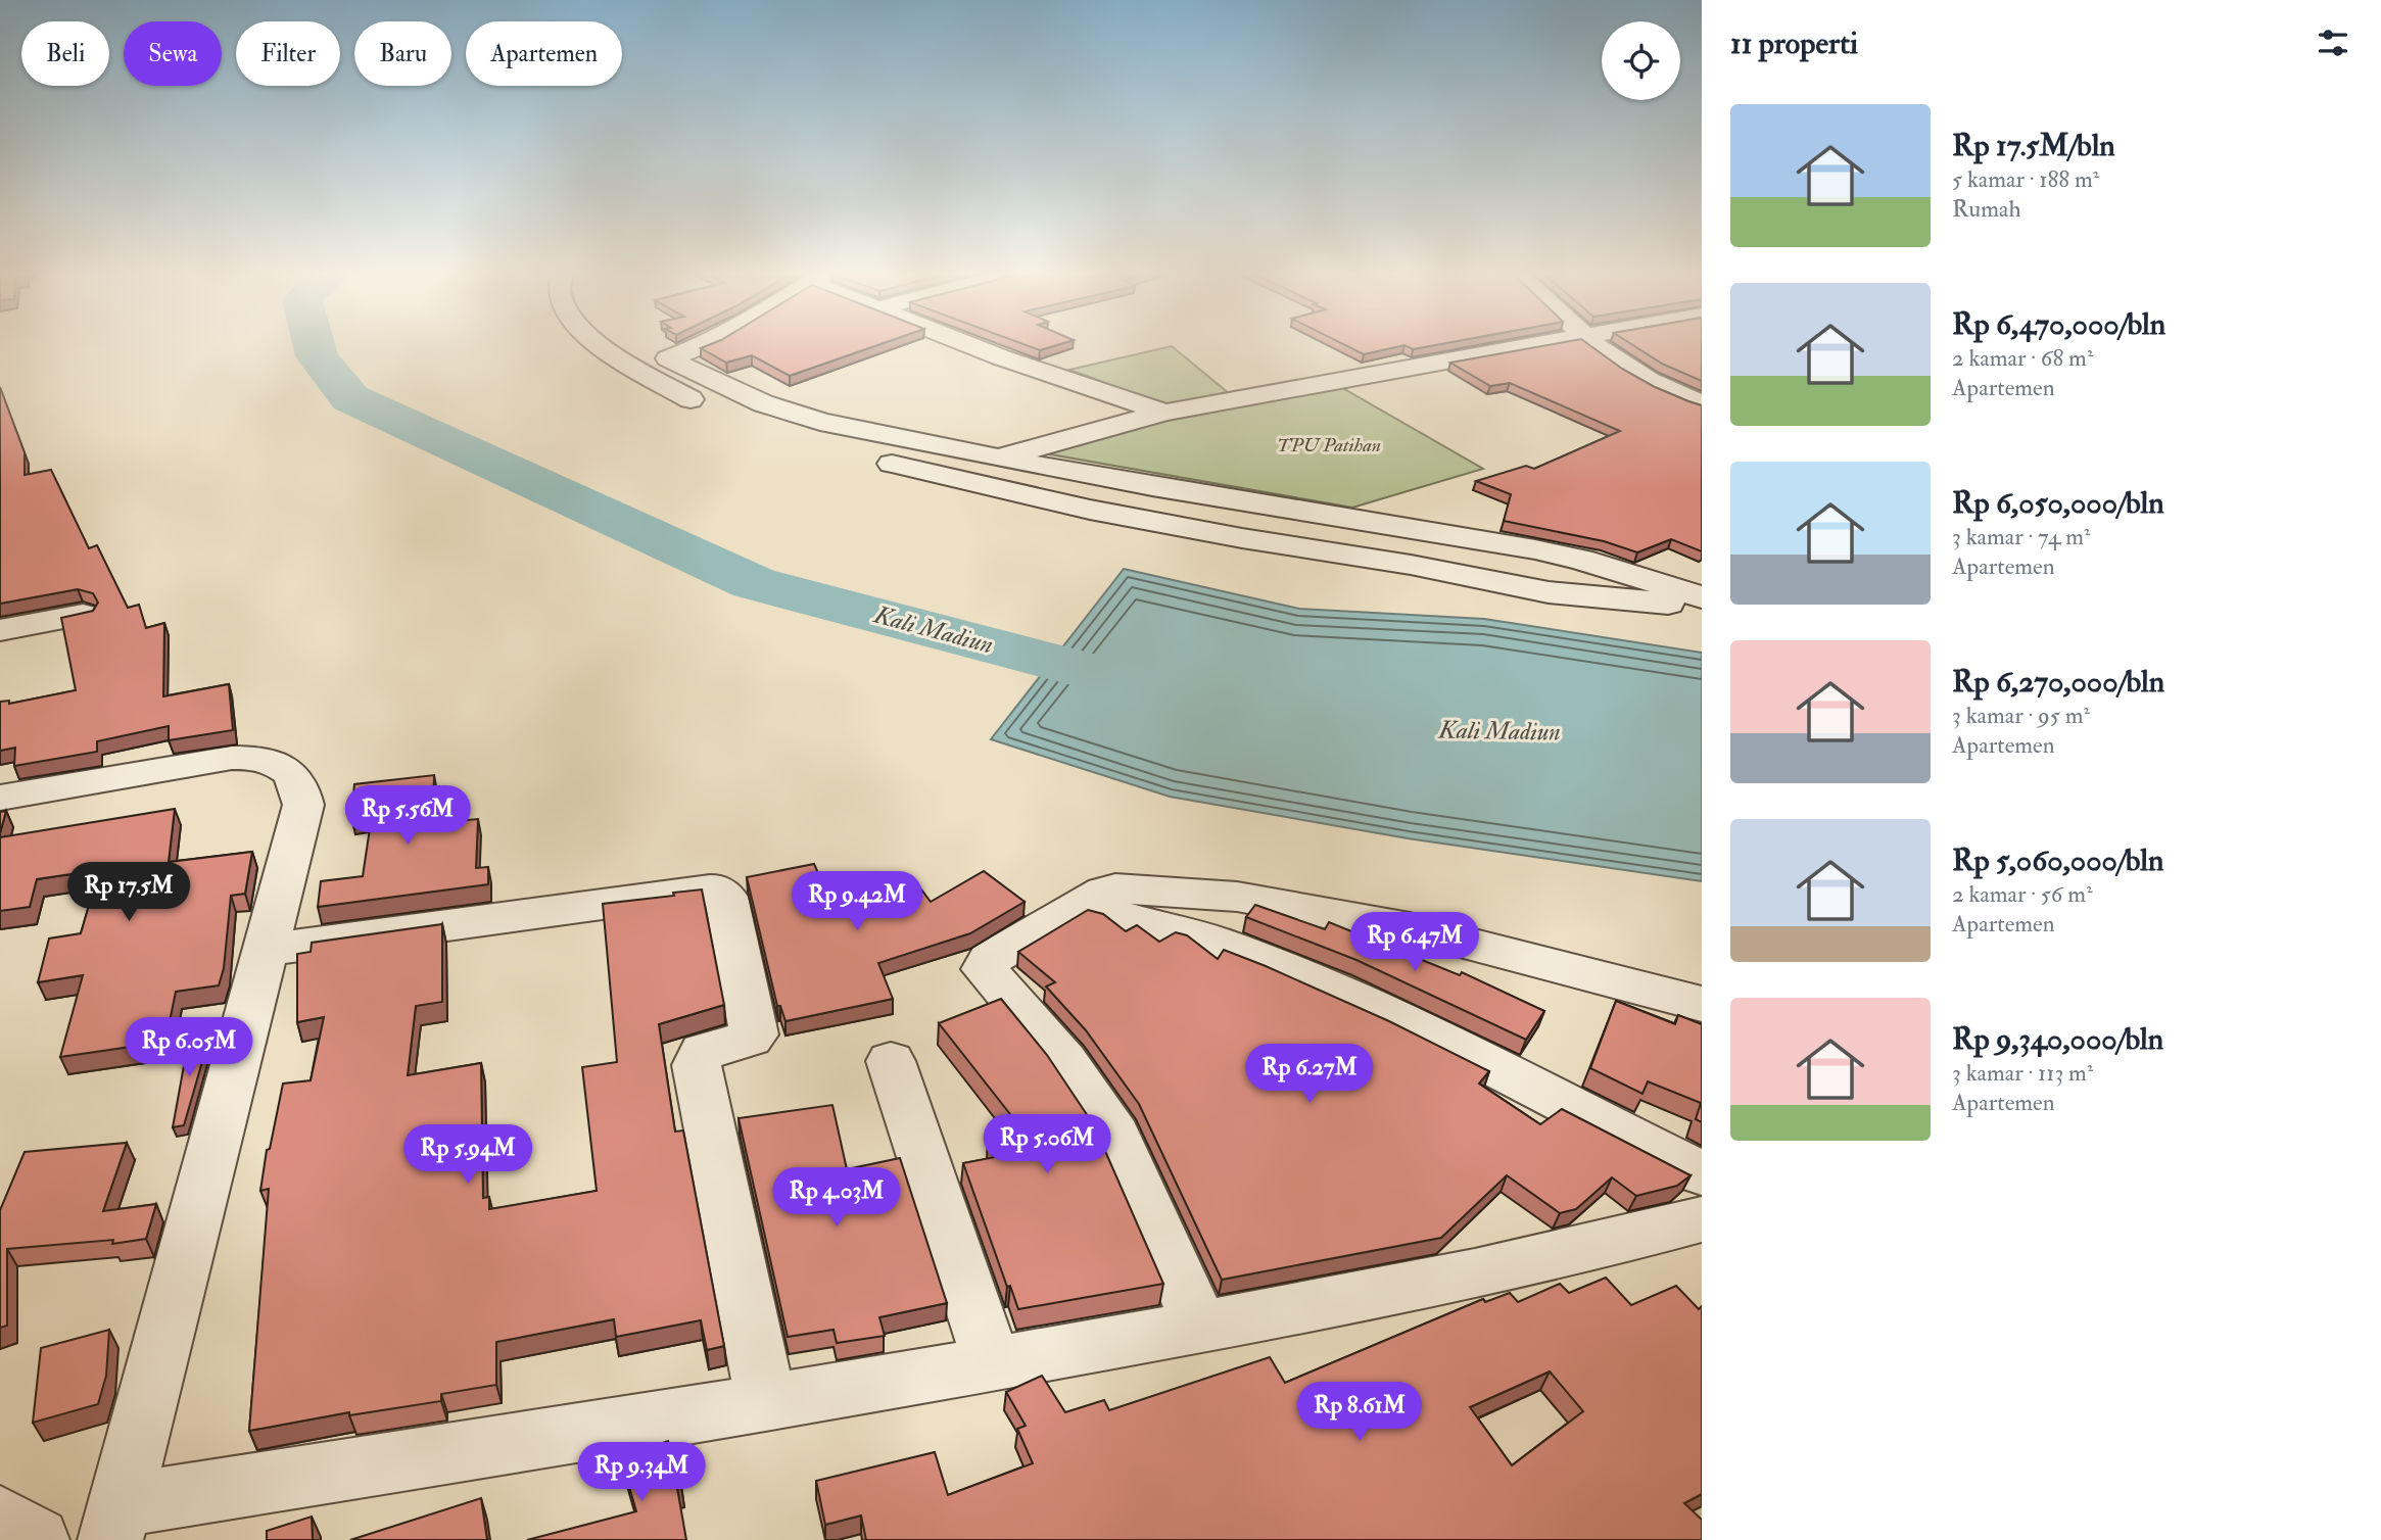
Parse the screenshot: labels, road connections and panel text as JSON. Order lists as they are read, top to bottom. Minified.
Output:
{"water":["Kali Madiun"],"parks":["TPU Patihan"],"page":{"heading":"11 properti","chip":["Beli","Sewa","Filter","Baru","Apartemen"],"list":[{"name":"Rp 17.5M/bln","note":"5 kamar · 188 m² · Rumah"},{"name":"Rp 6,470,000/bln","note":"2 kamar · 68 m² · Apartemen"},{"name":"Rp 6,050,000/bln","note":"3 kamar · 74 m² · Apartemen"},{"name":"Rp 6,270,000/bln","note":"3 kamar · 95 m² · Apartemen"},{"name":"Rp 5,060,000/bln","note":"2 kamar · 56 m² · Apartemen"},{"name":"Rp 9,340,000/bln","note":"3 kamar · 113 m² · Apartemen"}],"price":["Rp 5.56M","Rp 17.5M","Rp 9.42M","Rp 6.47M","Rp 6.05M","Rp 6.27M","Rp 5.06M","Rp 5.94M","Rp 4.03M","Rp 8.61M","Rp 9.34M"]}}
